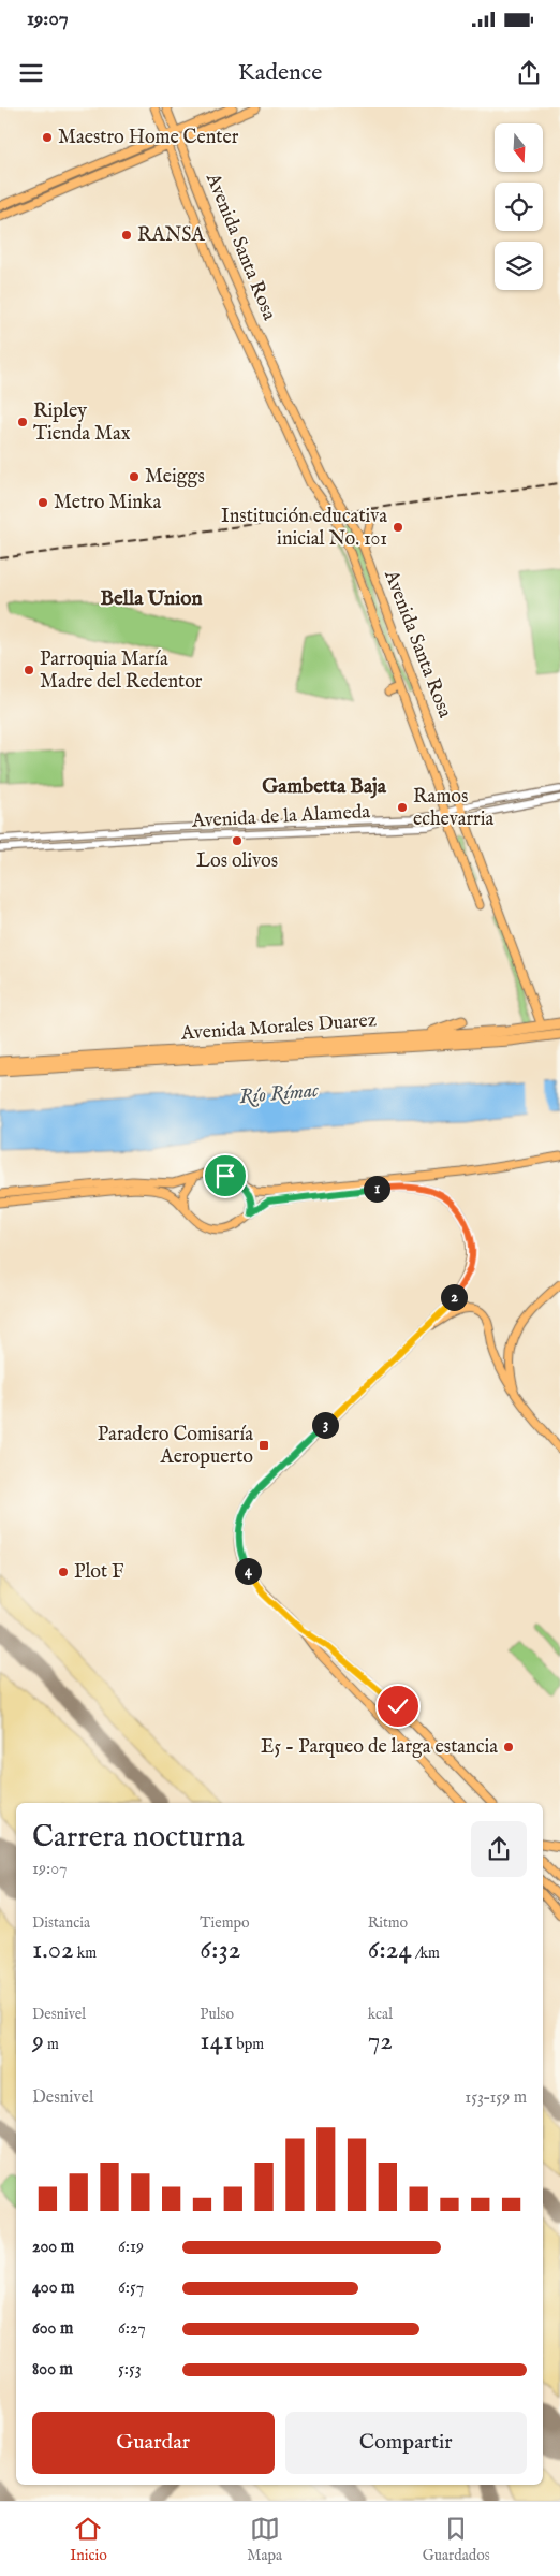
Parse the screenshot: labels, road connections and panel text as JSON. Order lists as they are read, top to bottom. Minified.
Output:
{"streets":{"highway":["Avenida Morales Duarez"],"main road":["Avenida Santa Rosa"],"street":["Avenida de la Alameda"]},"crossings":[["Avenida Santa Rosa","Avenida de la Alameda"]],"districts":["Bella Union","Gambetta Baja"],"water":["Río Rímac"],"places":{"other":["Maestro Home Center","RANSA","Ripley Tienda Max","Meiggs","Metro Minka","Institución educativa inicial No. 101","Parroquia María Madre del Redentor","Ramos echevarria","Los olivos","Plot F","E5 - Parqueo de larga estancia"],"transit":["Paradero Comisaría Aeropuerto"]},"north":"bottom","page":{"status":"19:07","header":"Kadence","pins":["1","2","3","4"],"heading":["Carrera nocturna","19:07"],"stats":[["Distancia","1.02 km"],["Tiempo","6:32"],["Ritmo","6:24 /km"],["Desnivel","9 m"],["Pulso","141 bpm"],["kcal","72"]],"chart":["Desnivel","153–159 m"],"list":[{"name":"200 m","note":"6:19"},{"name":"400 m","note":"6:57"},{"name":"600 m","note":"6:27"},{"name":"800 m","note":"5:53"}],"buttons":["Guardar","Compartir"],"tabs":["Inicio","Mapa","Guardados"]}}
